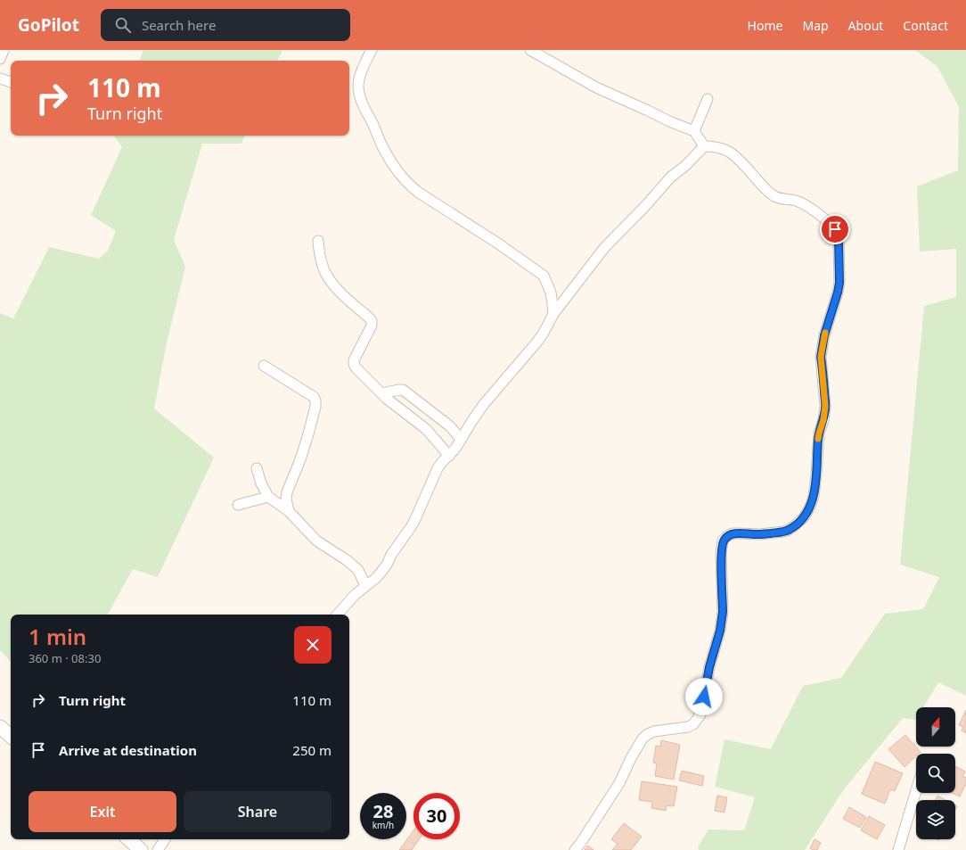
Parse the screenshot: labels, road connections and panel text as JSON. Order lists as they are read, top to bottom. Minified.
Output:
{"north":"top","page":{"header":"GoPilot","search":"Search here","nav":["Home","Map","About","Contact"],"turn":["110 m","Turn right"],"heading":["1 min","360 m · 08:30"],"list":[{"name":"Turn right","value":"110 m"},{"name":"Arrive at destination","value":"250 m"}],"buttons":["Exit","Share"],"speed":"28 km/h","limit":"30"}}
